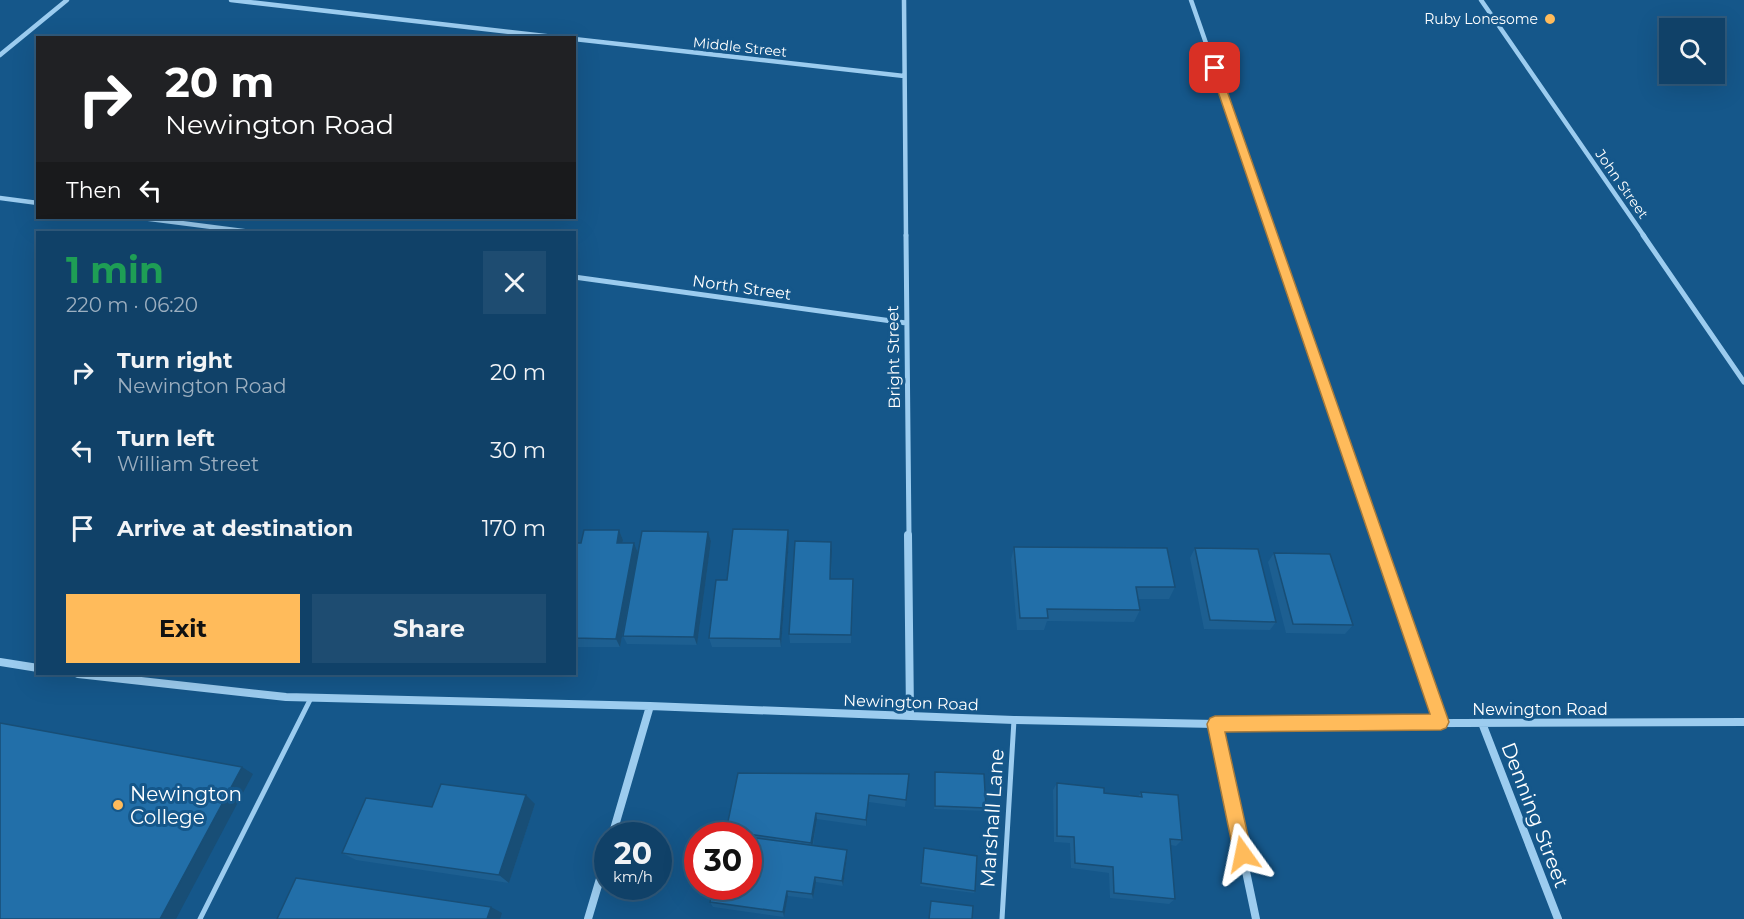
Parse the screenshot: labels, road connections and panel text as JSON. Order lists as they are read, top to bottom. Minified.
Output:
{"streets":{"street":["Middle Street","John Street","North Street","Bright Street","Newington Road","Denning Street"],"lane":["Marshall Lane"]},"crossings":[["Middle Street","Bright Street"],["North Street","Bright Street"],["Bright Street","Newington Road"],["Newington Road","Denning Street"],["Newington Road","Marshall Lane"]],"places":["Ruby Lonesome","Newington College"],"page":{"turn":["20 m","Newington Road"],"then":"Then","heading":["1 min","220 m · 06:20"],"list":[{"name":"Turn right","note":"Newington Road","value":"20 m"},{"name":"Turn left","note":"William Street","value":"30 m"},{"name":"Arrive at destination","value":"170 m"}],"buttons":["Exit","Share"],"speed":"20 km/h","limit":"30"}}
